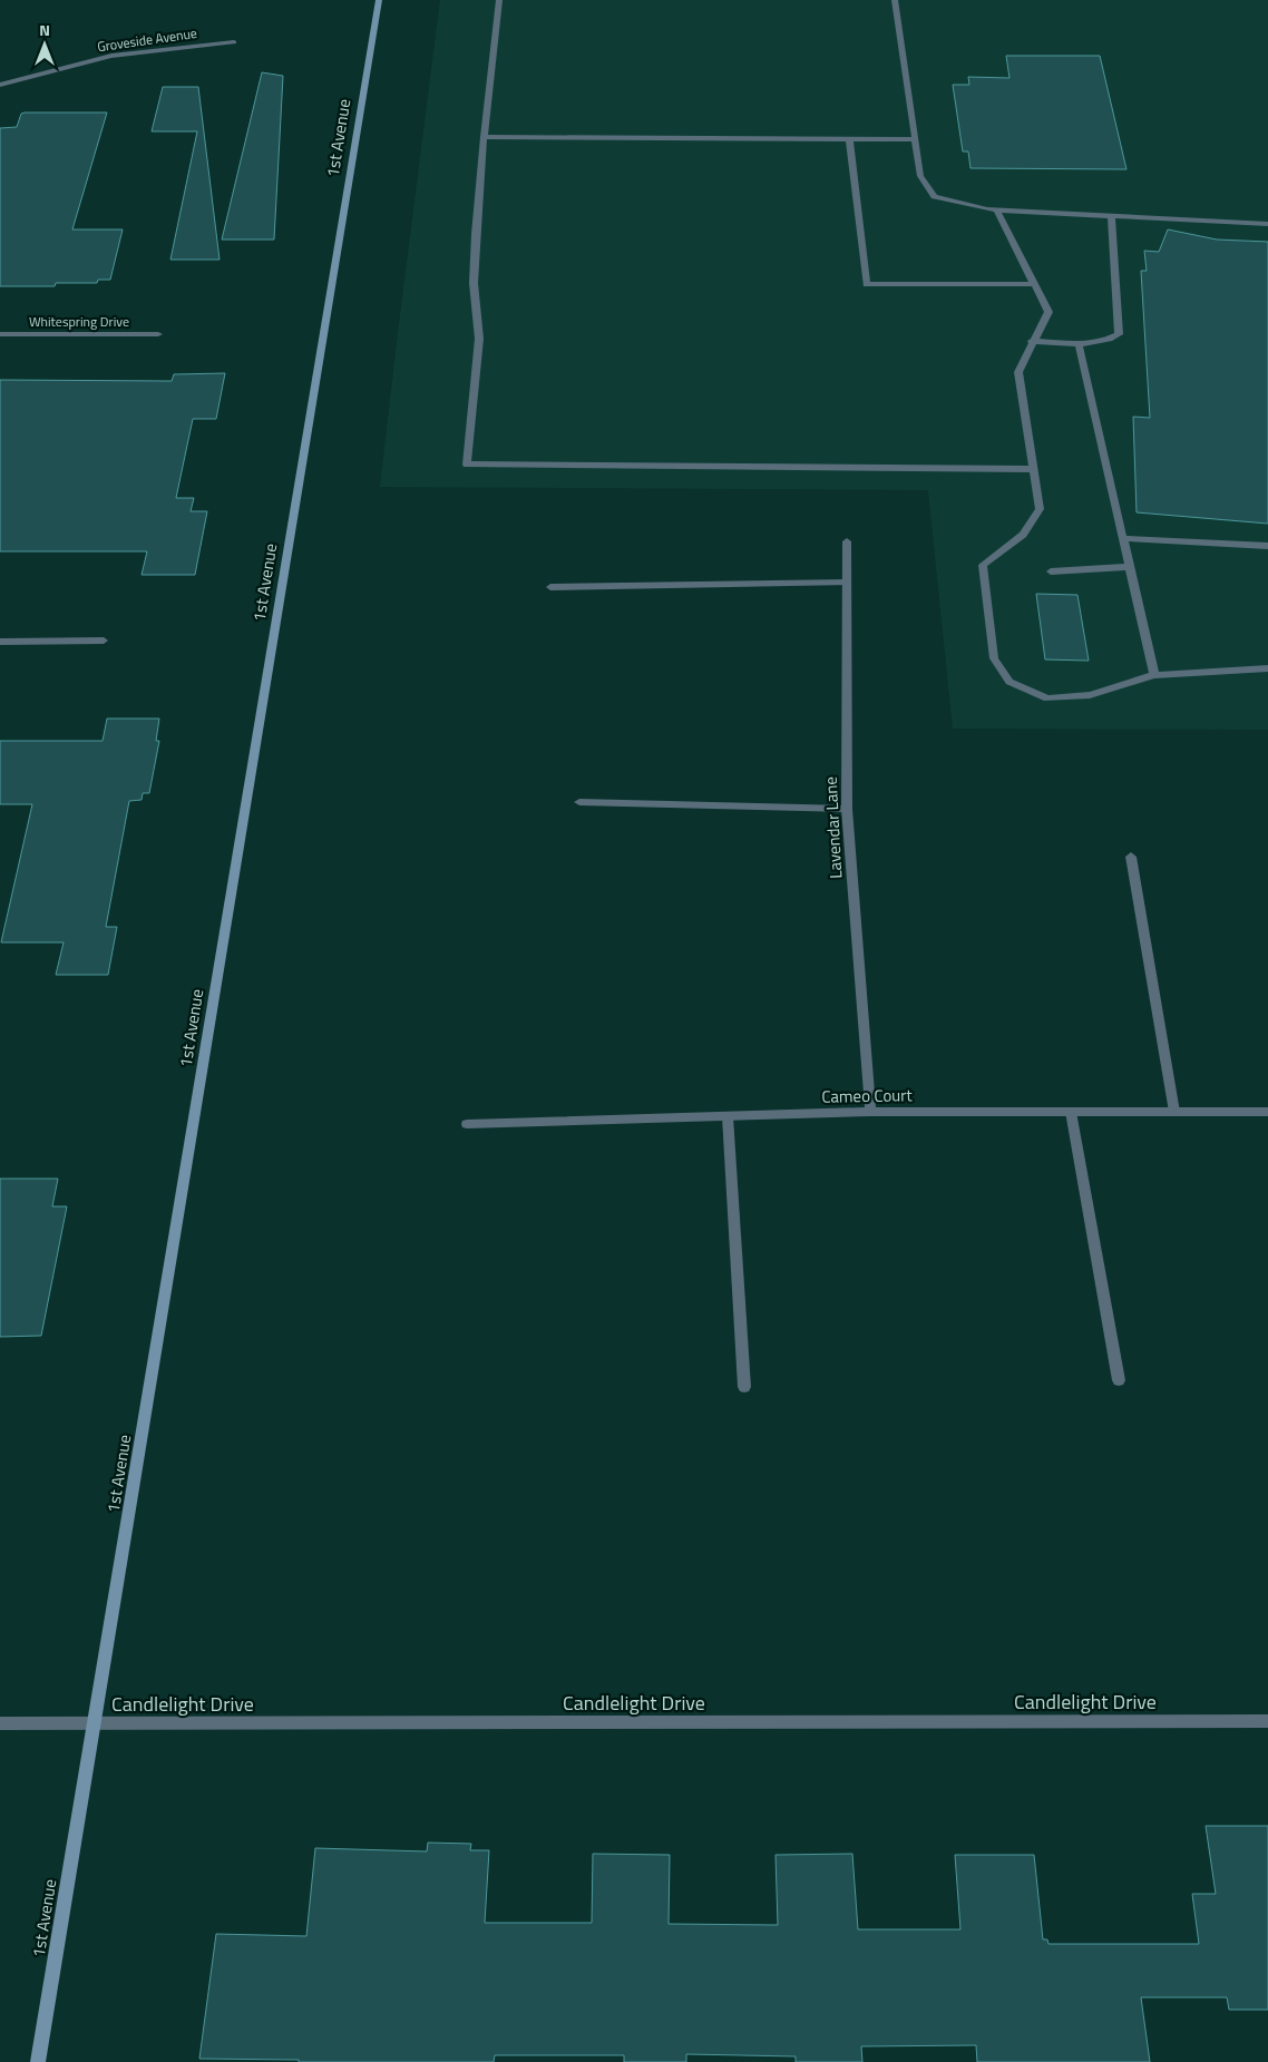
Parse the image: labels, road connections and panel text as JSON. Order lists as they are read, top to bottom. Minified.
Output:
{"streets":{"main road":["1st Avenue"],"street":["Groveside Avenue","Whitespring Drive","Lavendar Lane","Cameo Court","Candlelight Drive"]},"crossings":[["1st Avenue","Candlelight Drive"],["Lavendar Lane","Cameo Court"]],"north":"top"}
